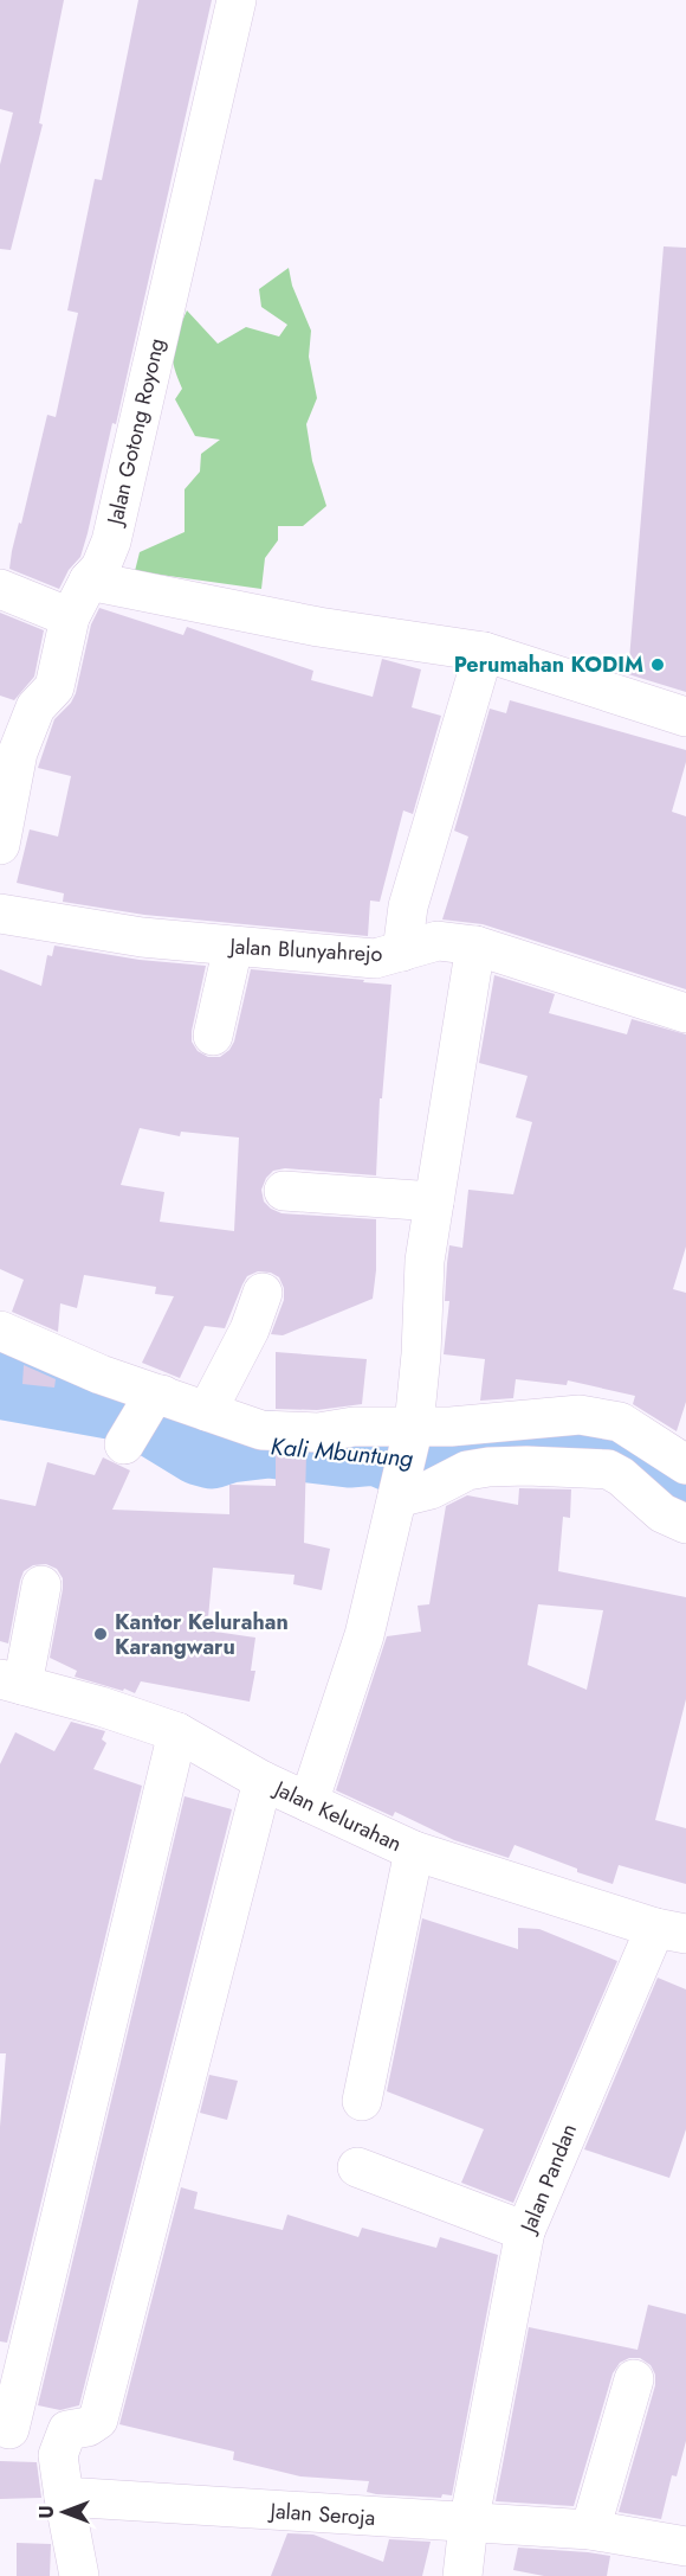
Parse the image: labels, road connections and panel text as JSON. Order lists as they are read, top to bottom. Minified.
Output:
{"streets":{"street":["Jalan Gotong Royong","Jalan Blunyahrejo","Jalan Kelurahan","Jalan Pandan","Jalan Seroja"]},"crossings":[["Jalan Kelurahan","Jalan Pandan"],["Jalan Pandan","Jalan Seroja"]],"water":["Kali Mbuntung"],"places":["Perumahan KODIM","Kantor Kelurahan Karangwaru"],"north":"left"}
